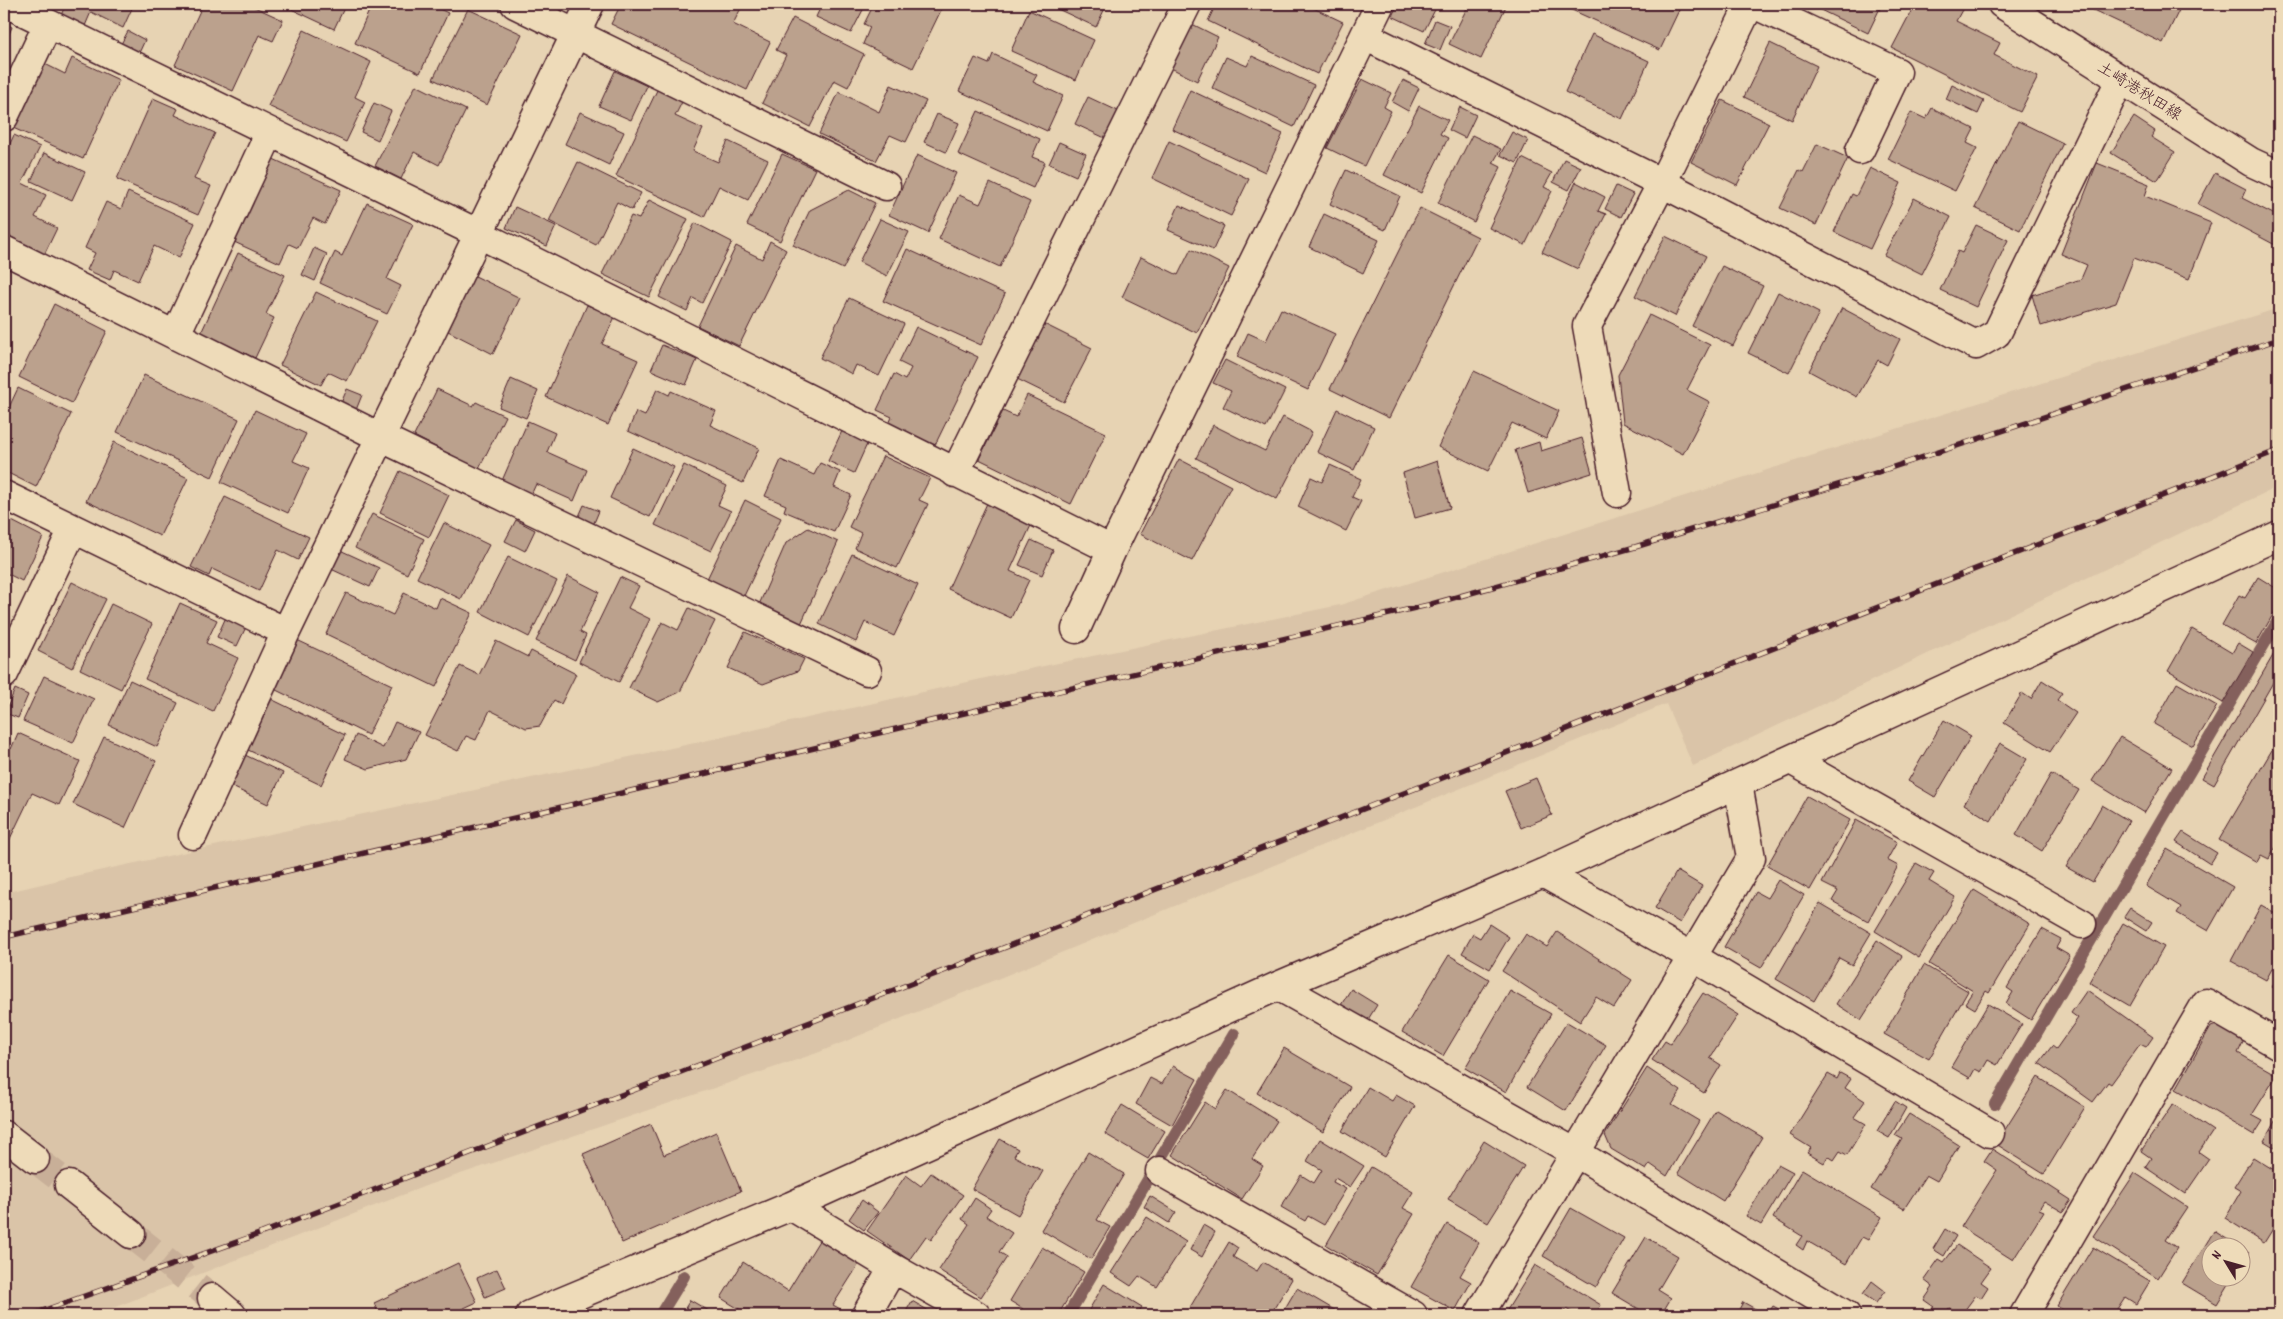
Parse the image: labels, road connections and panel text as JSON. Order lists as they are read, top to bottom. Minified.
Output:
{"streets":{"street":["土崎港秋田線"]},"north":"top left"}
